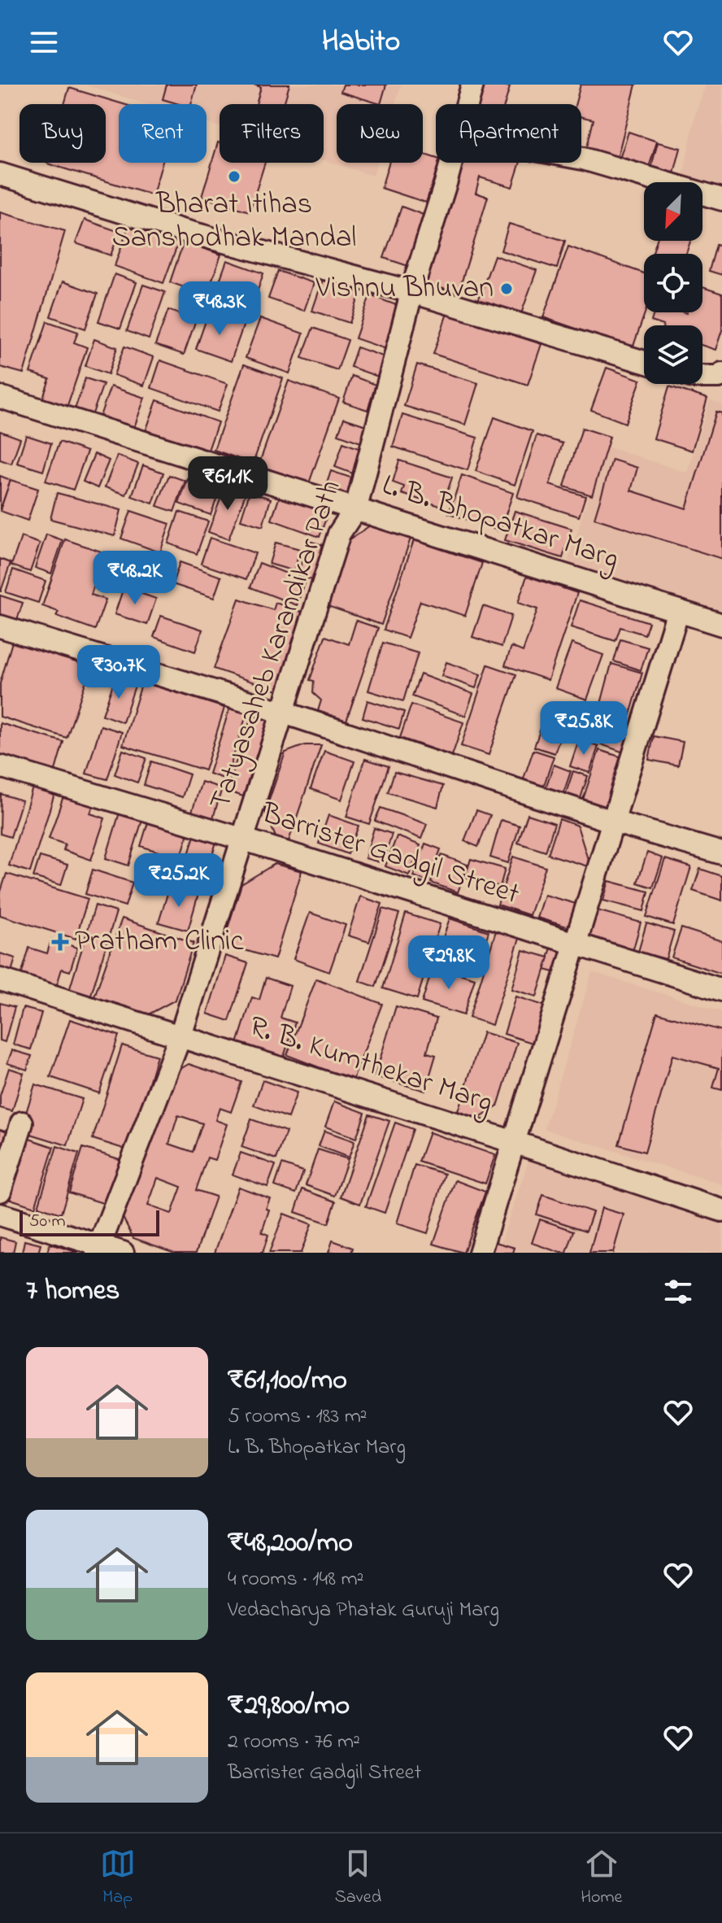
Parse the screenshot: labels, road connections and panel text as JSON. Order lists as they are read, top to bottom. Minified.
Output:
{"streets":{"street":["L. B. Bhopatkar Marg","Tatyasaheb Karandikar Path","Barrister Gadgil Street","R. B. Kumthekar Marg"]},"crossings":[["L. B. Bhopatkar Marg","Tatyasaheb Karandikar Path"],["Tatyasaheb Karandikar Path","Barrister Gadgil Street"],["Tatyasaheb Karandikar Path","R. B. Kumthekar Marg"]],"places":{"other":["Bharat Itihas Sanshodhak Mandal","Vishnu Bhuvan"],"health":["Pratham Clinic"]},"scale_bar":"50 m","north":"bottom left","page":{"header":"Habito","chip":["Buy","Rent","Filters","New","Apartment"],"price":["₹48.3K","₹61.1K","₹48.2K","₹30.7K","₹25.8K","₹25.2K","₹29.8K"],"scale":"50 m","heading":"7 homes","list":[{"name":"₹61,100/mo","note":"5 rooms · 183 m² · L. B. Bhopatkar Marg"},{"name":"₹48,200/mo","note":"4 rooms · 148 m² · Vedacharya Phatak Guruji Marg"},{"name":"₹29,800/mo","note":"2 rooms · 76 m² · Barrister Gadgil Street"}],"tabs":["Map","Saved","Home"]}}
